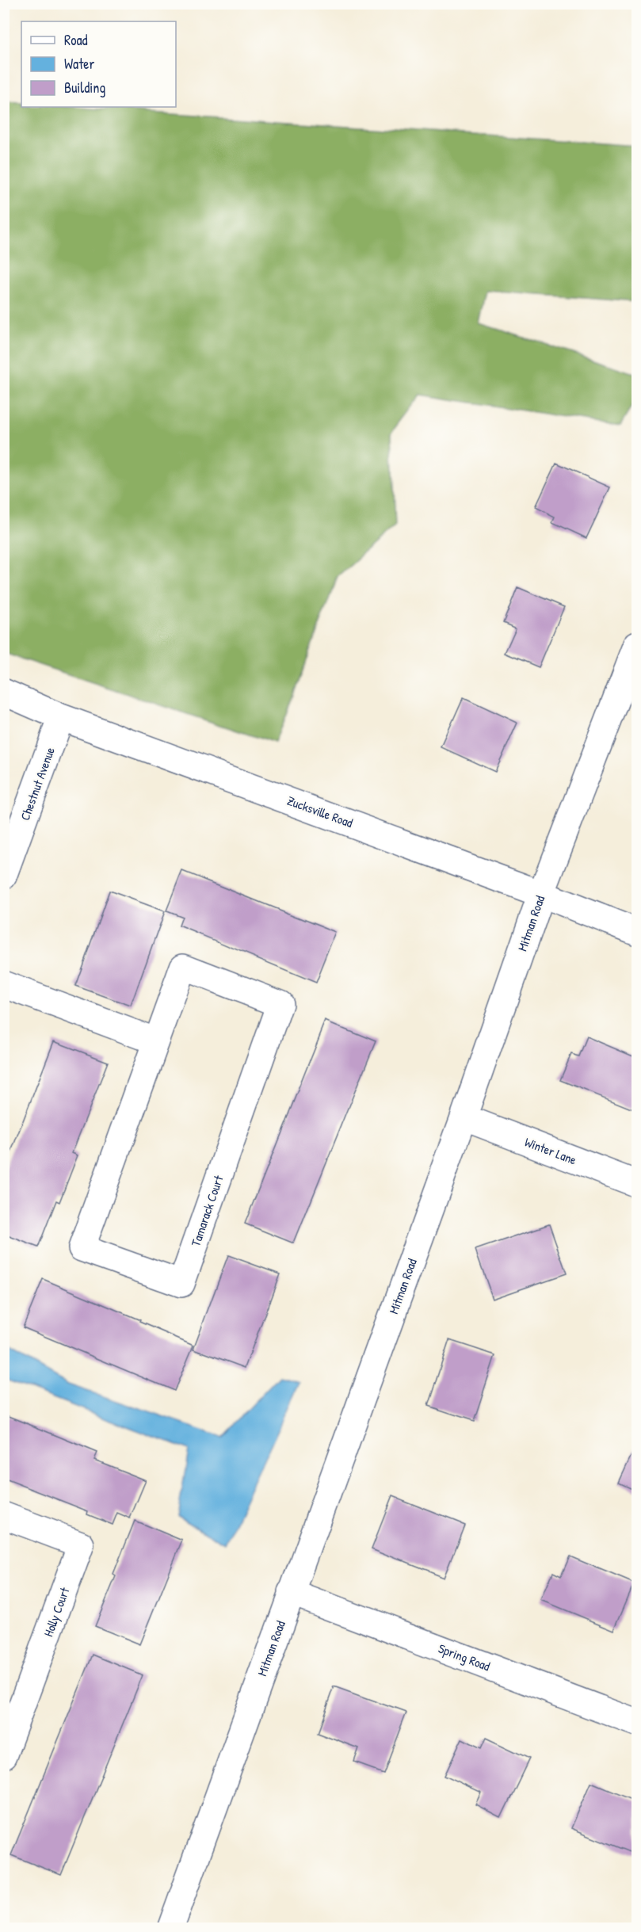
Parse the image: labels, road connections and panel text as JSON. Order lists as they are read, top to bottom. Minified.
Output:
{"streets":{"street":["Chestnut Avenue","Zucksville Road","Mitman Road","Winter Lane","Tamarack Court","Holly Court","Spring Road"]},"crossings":[["Chestnut Avenue","Zucksville Road"],["Zucksville Road","Mitman Road"],["Mitman Road","Winter Lane"],["Mitman Road","Spring Road"]],"legend":["Road","Water","Building"]}
